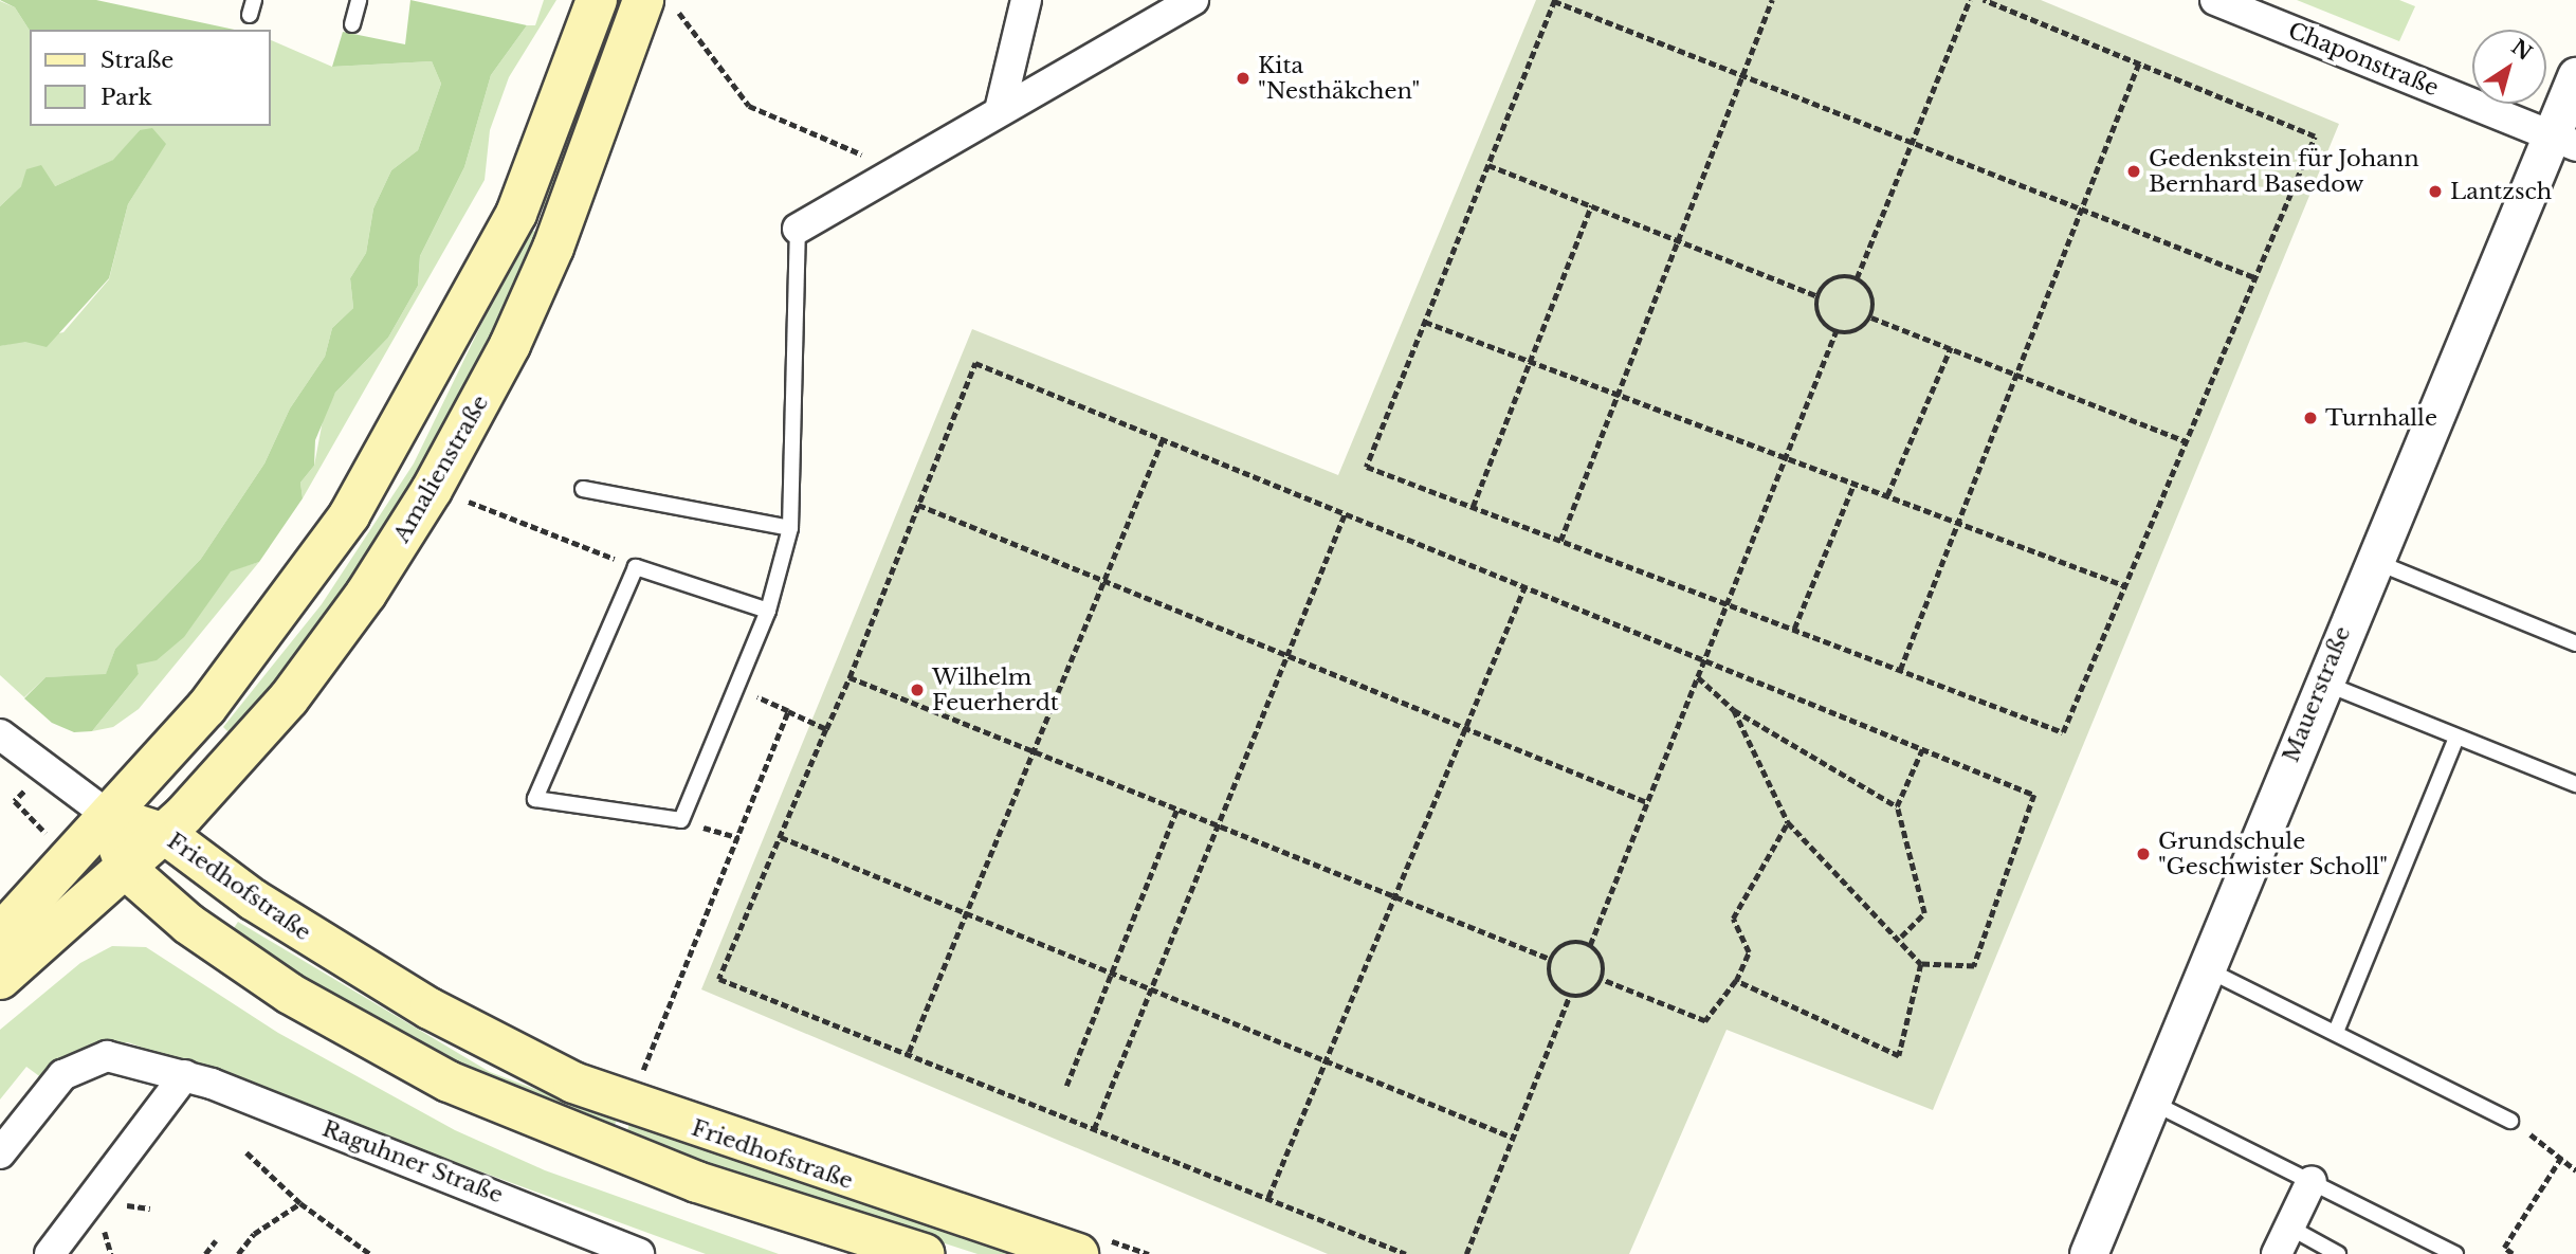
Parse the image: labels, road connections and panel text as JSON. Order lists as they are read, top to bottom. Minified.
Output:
{"streets":{"main road":["Amalienstraße","Friedhofstraße"],"street":["Chaponstraße","Mauerstraße","Raguhner Straße"]},"crossings":[["Chaponstraße","Mauerstraße"],["Amalienstraße","Friedhofstraße"]],"places":["Kita \"Nesthäkchen\"","Gedenkstein für Johann Bernhard Basedow","Lantzsch","Turnhalle","Wilhelm Feuerherdt","Grundschule \"Geschwister Scholl\""],"legend":["Straße","Park"],"north":"top right"}
